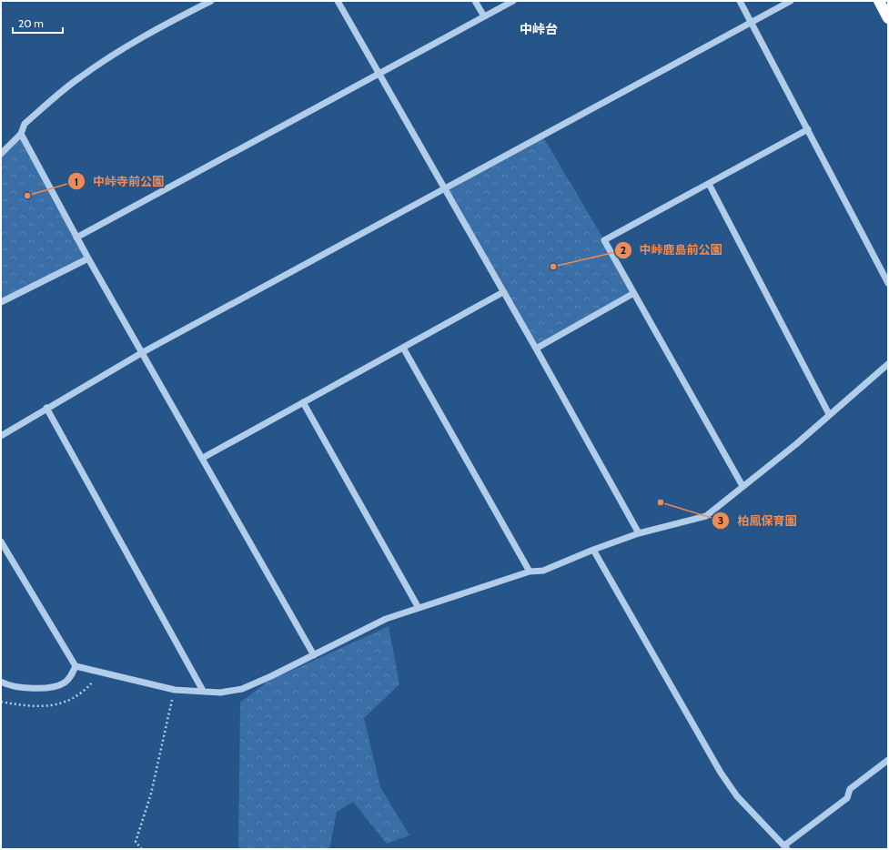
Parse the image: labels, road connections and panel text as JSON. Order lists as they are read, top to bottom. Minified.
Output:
{"districts":["中峠台"],"places":["中峠寺前公園","中峠鹿島前公園","柏鳳保育園"],"scale_bar":"20 m"}
